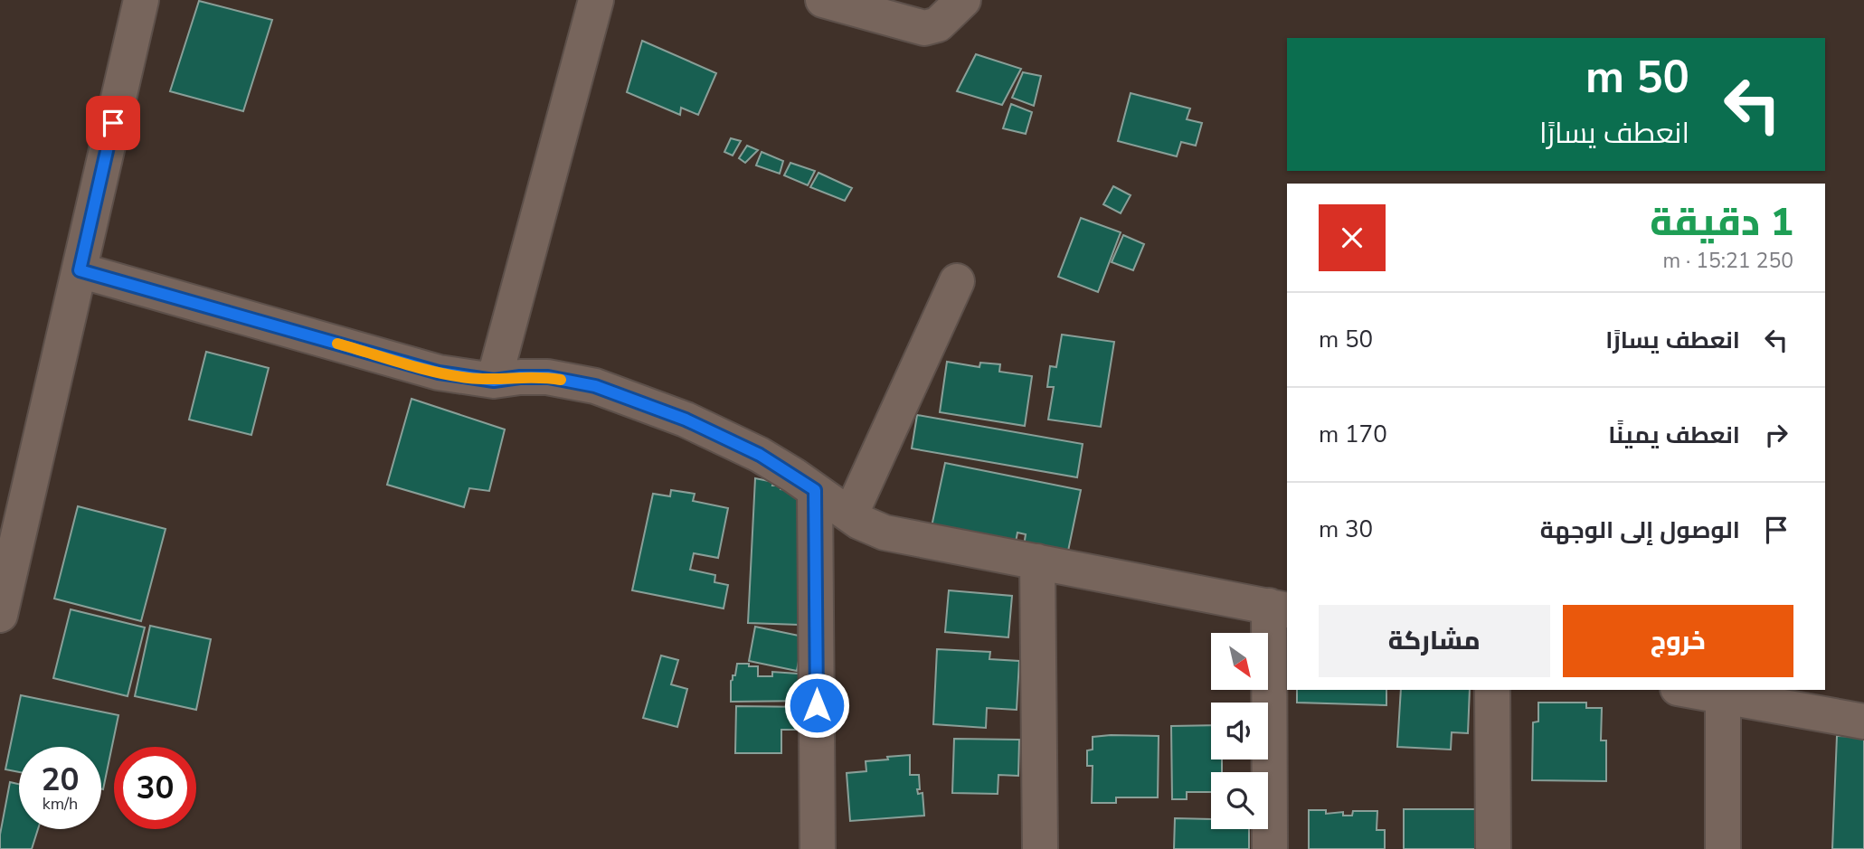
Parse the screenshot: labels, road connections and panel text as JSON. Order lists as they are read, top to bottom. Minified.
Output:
{"north":"bottom right","page":{"turn":["50 m","انعطف يسارًا"],"heading":["1 دقيقة","250 m · 15:21"],"list":[{"name":"انعطف يسارًا","value":"50 m"},{"name":"انعطف يمينًا","value":"170 m"},{"name":"الوصول إلى الوجهة","value":"30 m"}],"buttons":["خروج","مشاركة"],"speed":"20 km/h","limit":"30"}}
